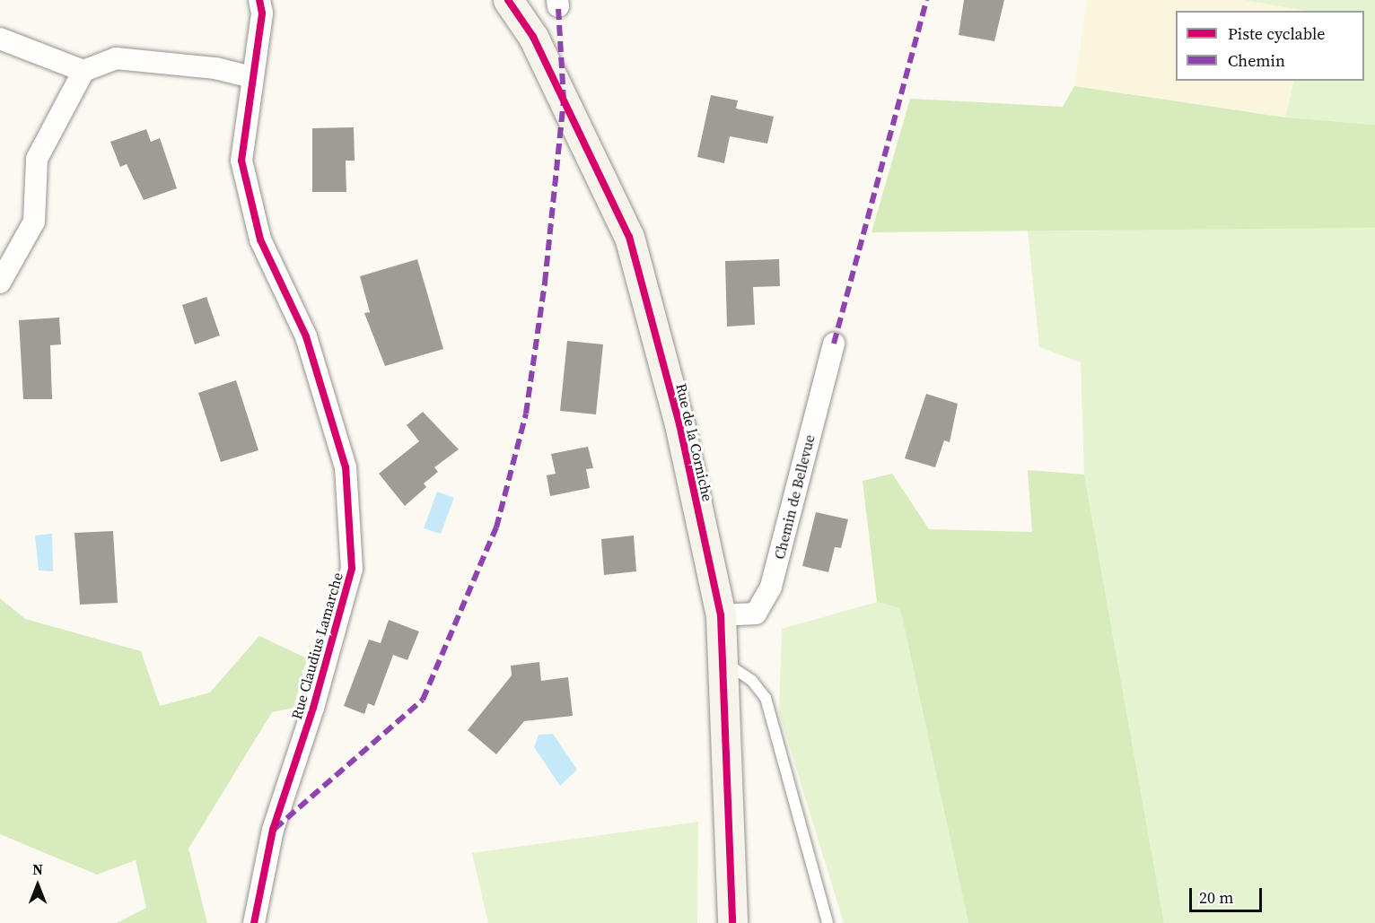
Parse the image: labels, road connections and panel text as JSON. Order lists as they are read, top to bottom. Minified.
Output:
{"streets":{"main road":["Rue de la Corniche"],"street":["Chemin de Bellevue","Rue Claudius Lamarche"]},"crossings":[["Rue de la Corniche","Chemin de Bellevue"]],"legend":["Piste cyclable","Chemin"],"scale_bar":"20 m","north":"top"}
